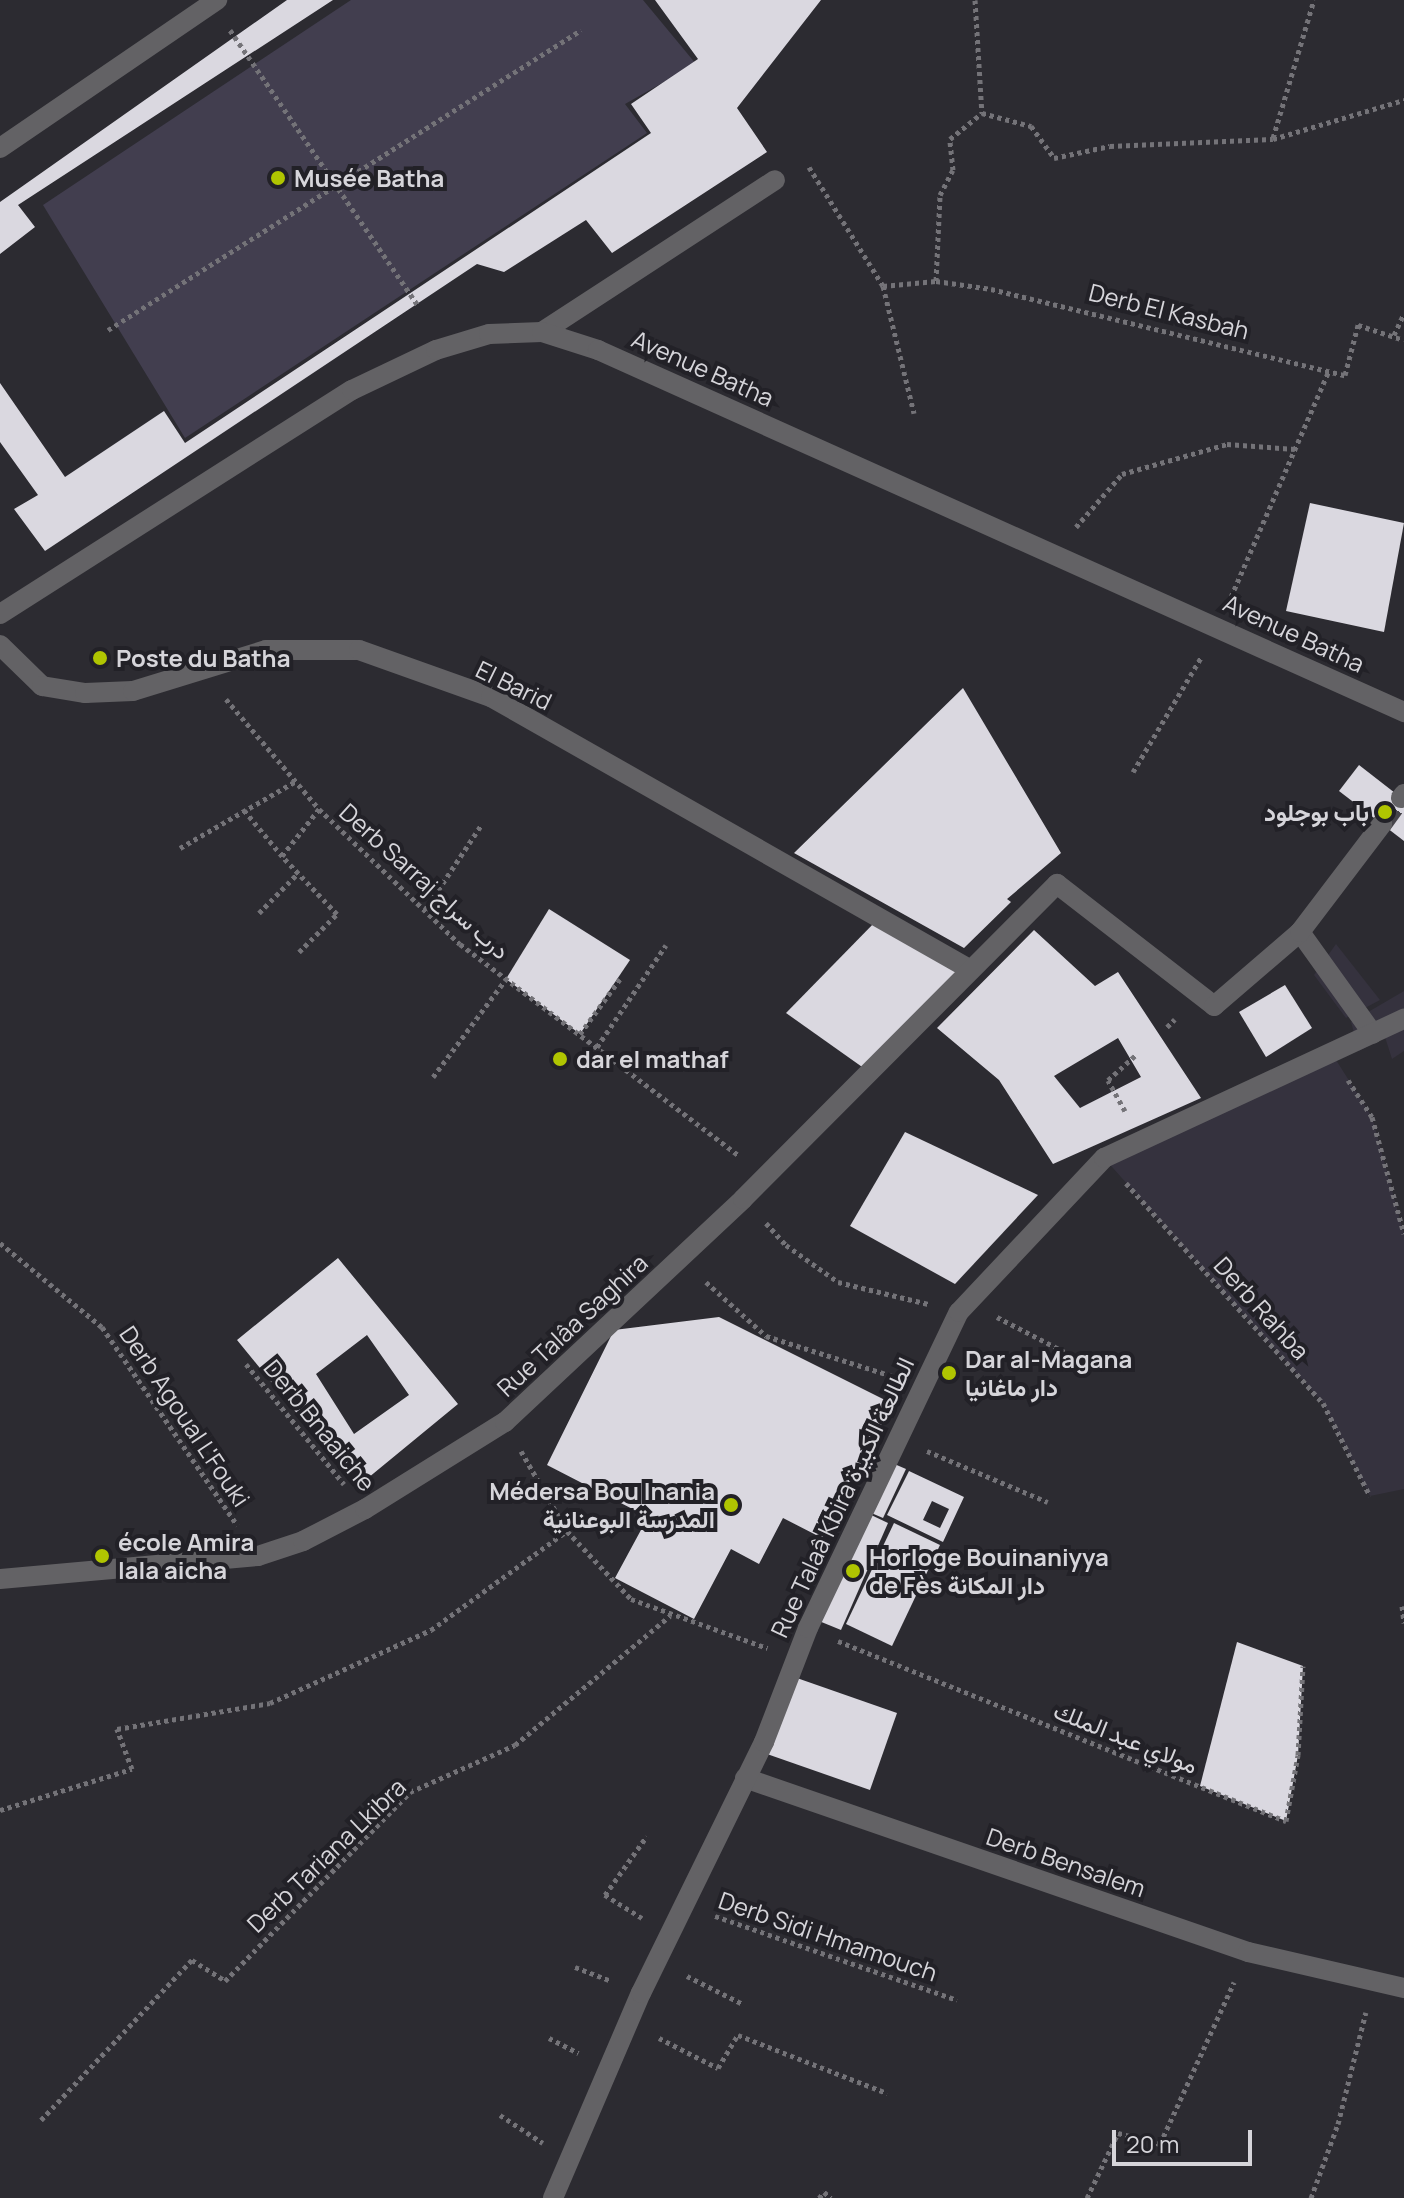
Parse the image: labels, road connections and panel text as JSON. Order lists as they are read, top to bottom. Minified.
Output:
{"streets":{"street":["Avenue Batha","El Barid","Rue Talâa Saghira","Rue Talaâ Kbira الطالعة الكبيرة","Derb Bensalem"],"path":["Derb El Kasbah","Derb Sarraj درب سراج","Derb Rahba","Derb Agoual L'Fouki","Derb Bnaaiche","مولاي عبد الملك","Derb Tariana Lkibra","Derb Sidi Hmamouch"]},"crossings":[["El Barid","Derb Sarraj درب سراج"],["El Barid","Rue Talâa Saghira"],["Derb Sarraj درب سراج","Rue Talâa Saghira"],["Derb Rahba","Rue Talaâ Kbira الطالعة الكبيرة"],["Rue Talâa Saghira","Derb Agoual L'Fouki"],["Rue Talâa Saghira","Derb Bnaaiche"],["Rue Talaâ Kbira الطالعة الكبيرة","مولاي عبد الملك"],["Rue Talaâ Kbira الطالعة الكبيرة","Derb Bensalem"],["Rue Talaâ Kbira الطالعة الكبيرة","Derb Sidi Hmamouch"]],"places":["Musée Batha","Poste du Batha","باب بوجلود","dar el mathaf","Dar al-Magana دار ماغانيا","Médersa Bou Inania المدرسة البوعنانية","école Amira lala aicha","Horloge Bouinaniyya de Fès دار المكانة"],"scale_bar":"20 m"}
